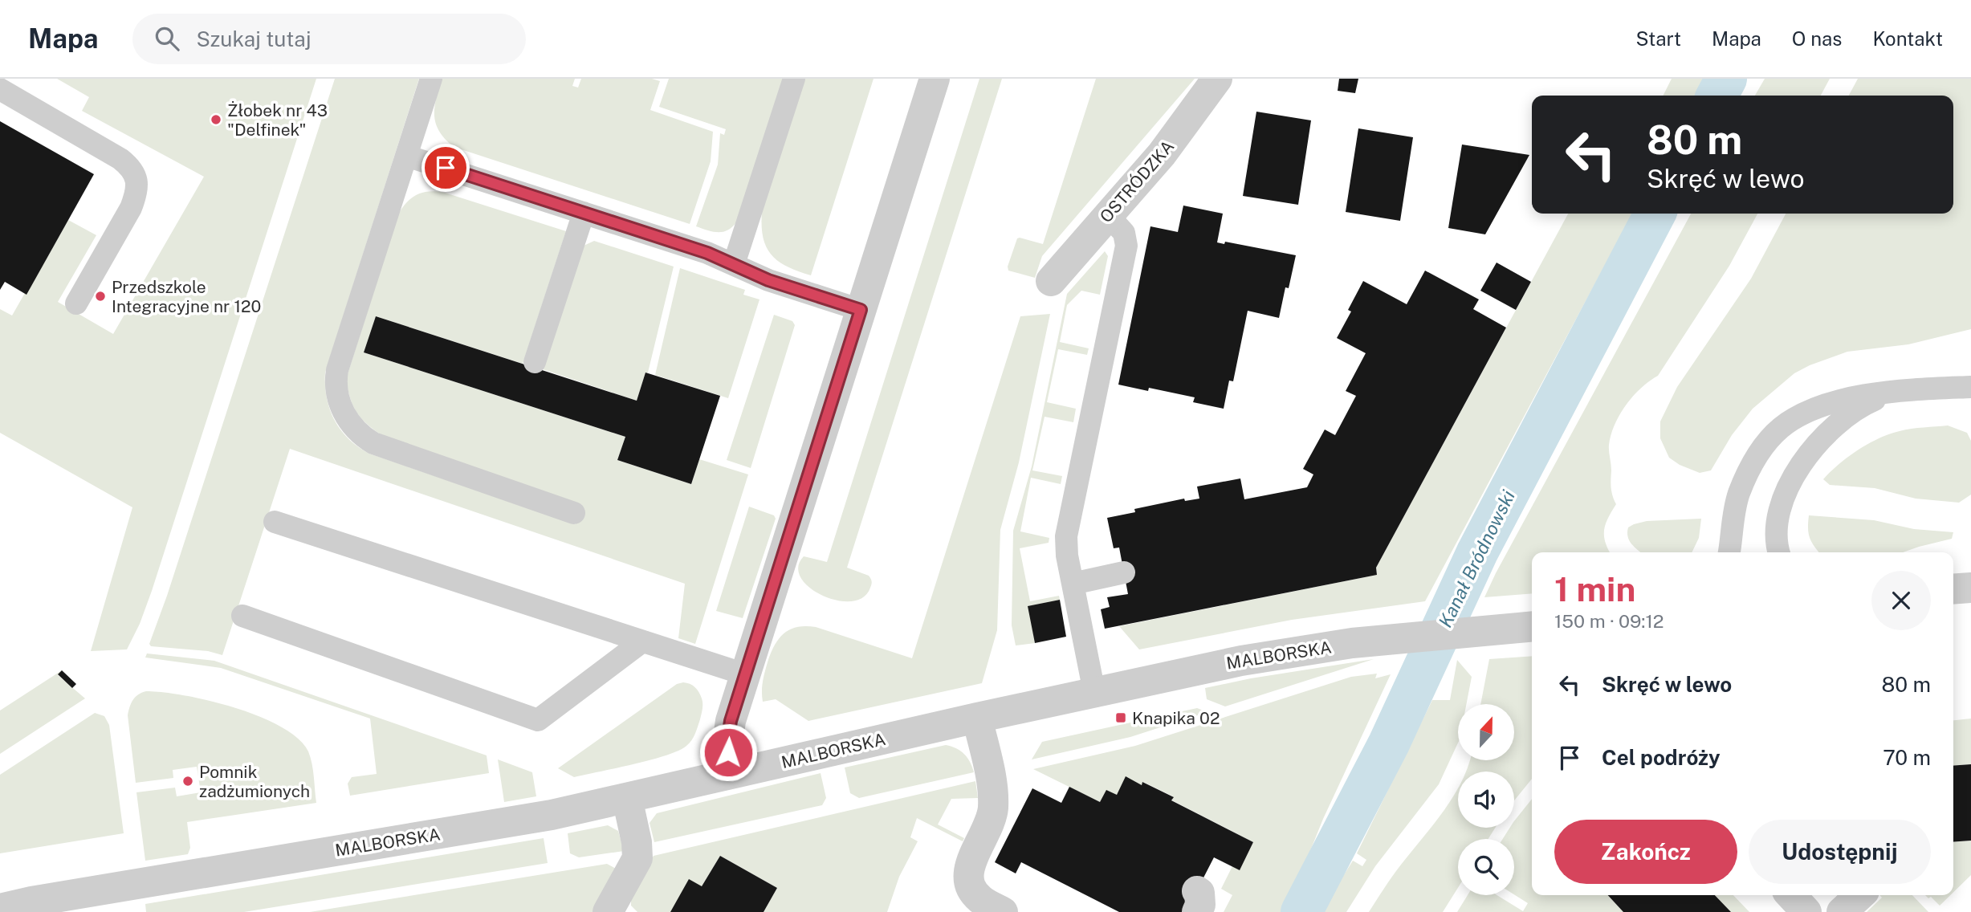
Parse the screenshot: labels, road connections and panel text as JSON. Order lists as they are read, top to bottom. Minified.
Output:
{"streets":{"street":["OSTRÓDZKA","MALBORSKA"]},"water":["Kanał Bródnowski"],"places":{"other":["Żłobek nr 43 \"Delfinek\"","Przedszkole Integracyjne nr 120","Pomnik zadżumionych"],"transit":["Knapika 02"]},"north":"top","page":{"header":"Mapa","search":"Szukaj tutaj","nav":["Start","Mapa","O nas","Kontakt"],"turn":["80 m","Skręć w lewo"],"heading":["1 min","150 m · 09:12"],"list":[{"name":"Skręć w lewo","value":"80 m"},{"name":"Cel podróży","value":"70 m"}],"buttons":["Zakończ","Udostępnij"]}}
